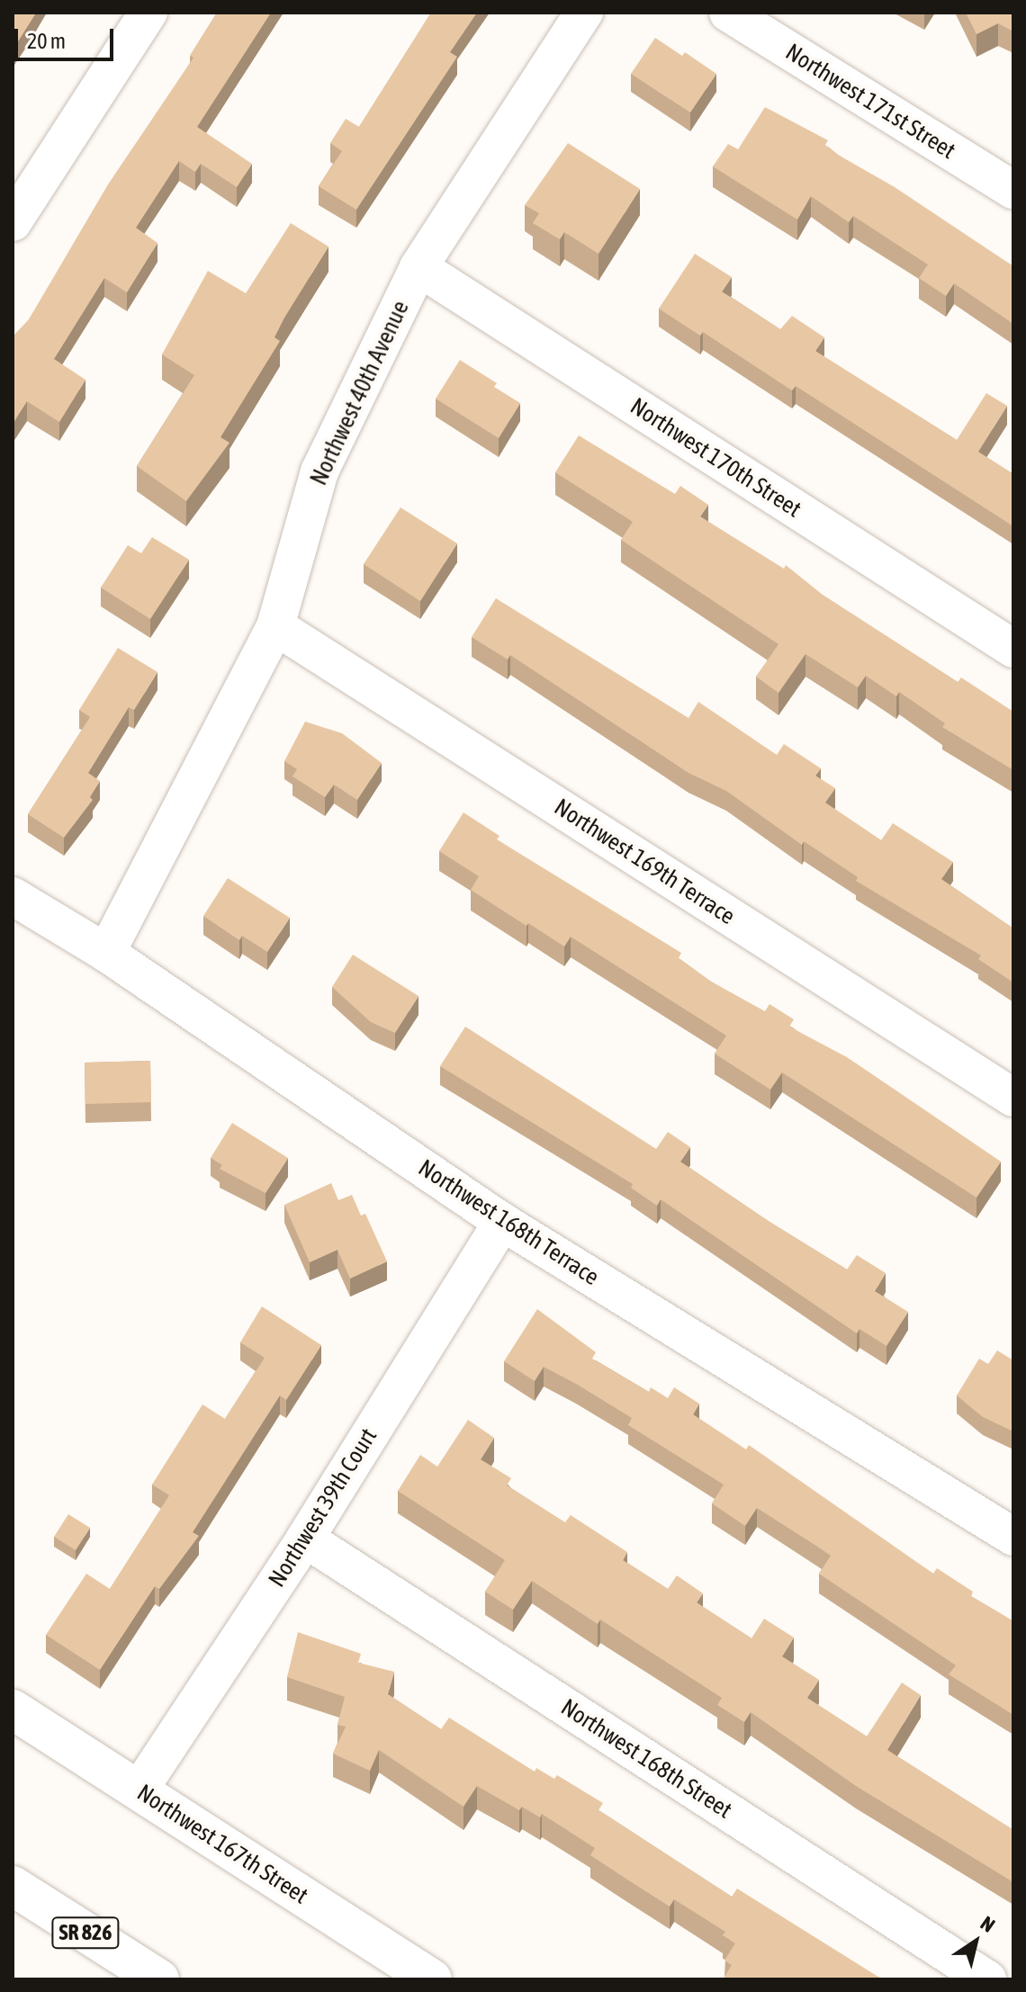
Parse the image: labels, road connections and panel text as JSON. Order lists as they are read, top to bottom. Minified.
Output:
{"streets":{"main road":["Northwest 167th Street","SR 826"],"street":["Northwest 171st Street","Northwest 40th Avenue","Northwest 170th Street","Northwest 169th Terrace","Northwest 168th Terrace","Northwest 39th Court","Northwest 168th Street"]},"crossings":[["Northwest 40th Avenue","Northwest 170th Street"],["Northwest 40th Avenue","Northwest 169th Terrace"],["Northwest 40th Avenue","Northwest 168th Terrace"],["Northwest 168th Terrace","Northwest 39th Court"],["Northwest 39th Court","Northwest 168th Street"],["Northwest 39th Court","Northwest 167th Street"]],"scale_bar":"20 m","north":"top right"}
